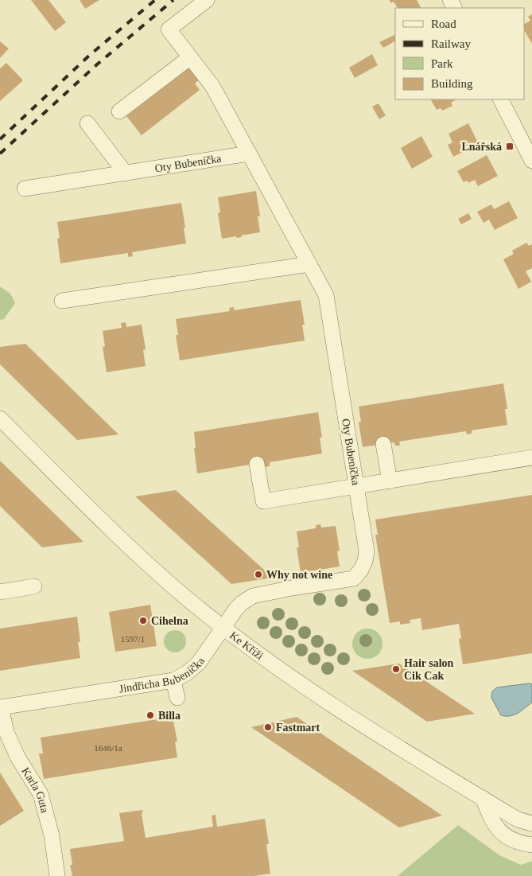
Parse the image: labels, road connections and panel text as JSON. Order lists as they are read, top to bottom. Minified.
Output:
{"streets":{"street":["Oty Bubeníčka","Ke Kříži","Jindřicha Bubeníčka","Karla Guta"]},"crossings":[["Oty Bubeníčka","Jindřicha Bubeníčka"],["Ke Kříži","Jindřicha Bubeníčka"],["Jindřicha Bubeníčka","Karla Guta"]],"places":{"transit":["Lnářská"],"other":["Why not wine","Cihelna","Hair salon Cik Cak","Billa","Fastmart"]},"house_numbers":["1597/1","1646/1a"],"legend":["Road","Railway","Park","Building"]}
